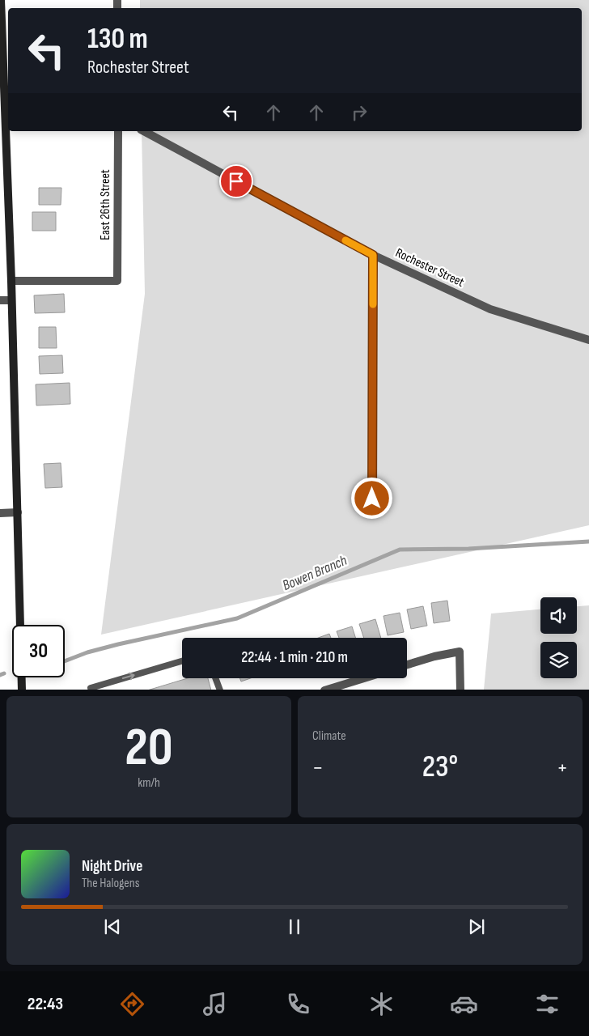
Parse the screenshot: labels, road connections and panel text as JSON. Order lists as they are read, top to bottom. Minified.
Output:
{"streets":{"street":["East 26th Street","Rochester Street"]},"water":["Bowen Branch"],"page":{"turn":["130 m","Rochester Street"],"limit":"30","trip":"22:44 · 1 min · 210 m","tile":[["20","km/h"],"Climate"],"heat":["−","23°","+"],"song":["Night Drive","The Halogens"],"tabs":"22:43"}}
